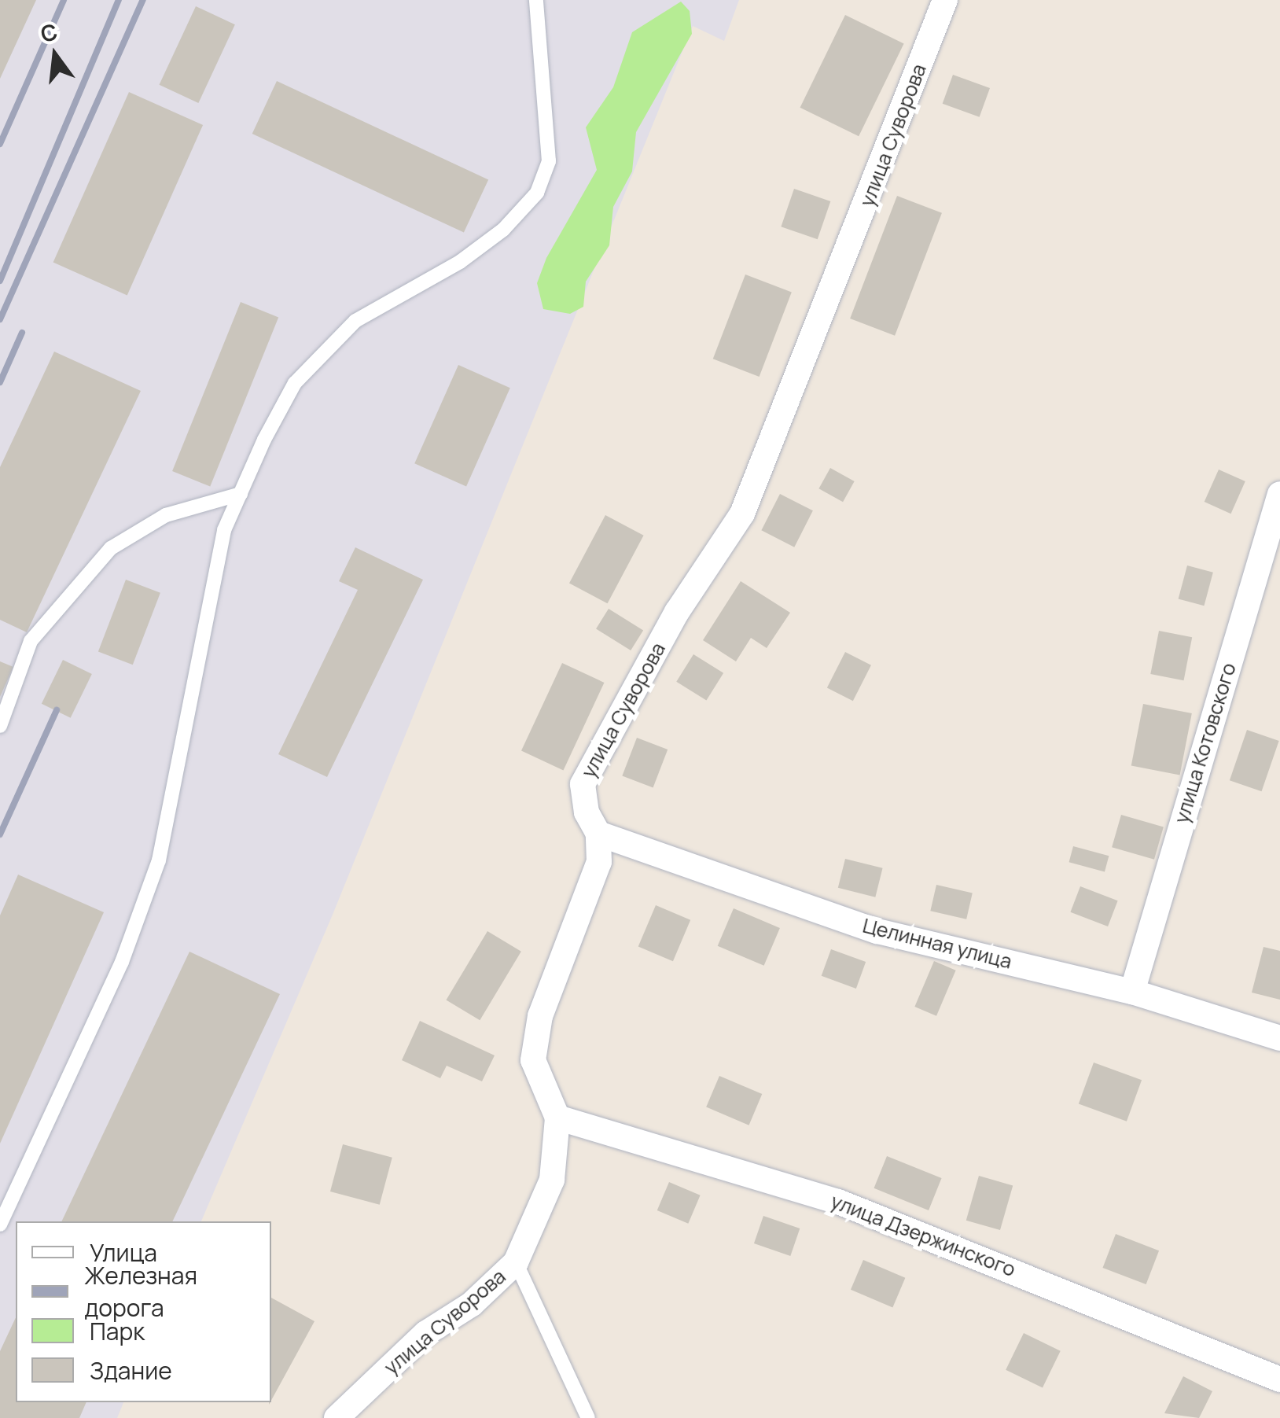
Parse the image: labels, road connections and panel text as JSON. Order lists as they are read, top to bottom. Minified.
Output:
{"streets":{"street":["улица Суворова","улица Котовского","Целинная улица","улица Дзержинского"]},"crossings":[["улица Суворова","Целинная улица"],["улица Суворова","улица Дзержинского"],["улица Котовского","Целинная улица"]],"legend":["Улица","Железная дорога","Парк","Здание"],"north":"top"}
